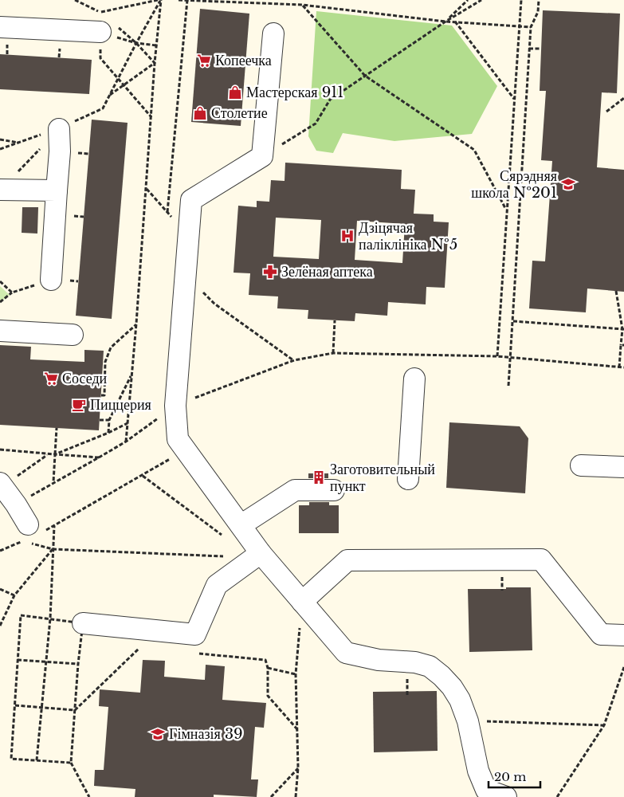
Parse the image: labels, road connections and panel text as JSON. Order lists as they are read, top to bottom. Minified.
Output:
{"places":{"supermarket":["Копеечка","Соседи"],"shop":["Мастерская 911","Столетие"],"school or university":["Сярэдняя школа №201","Гімназія 39"],"hospital":["Дзіцячая паліклініка №5"],"pharmacy":["Зелёная аптека"],"cafe":["Пиццерия"],"building":["Заготовительный пункт"]},"scale_bar":"20 m"}
